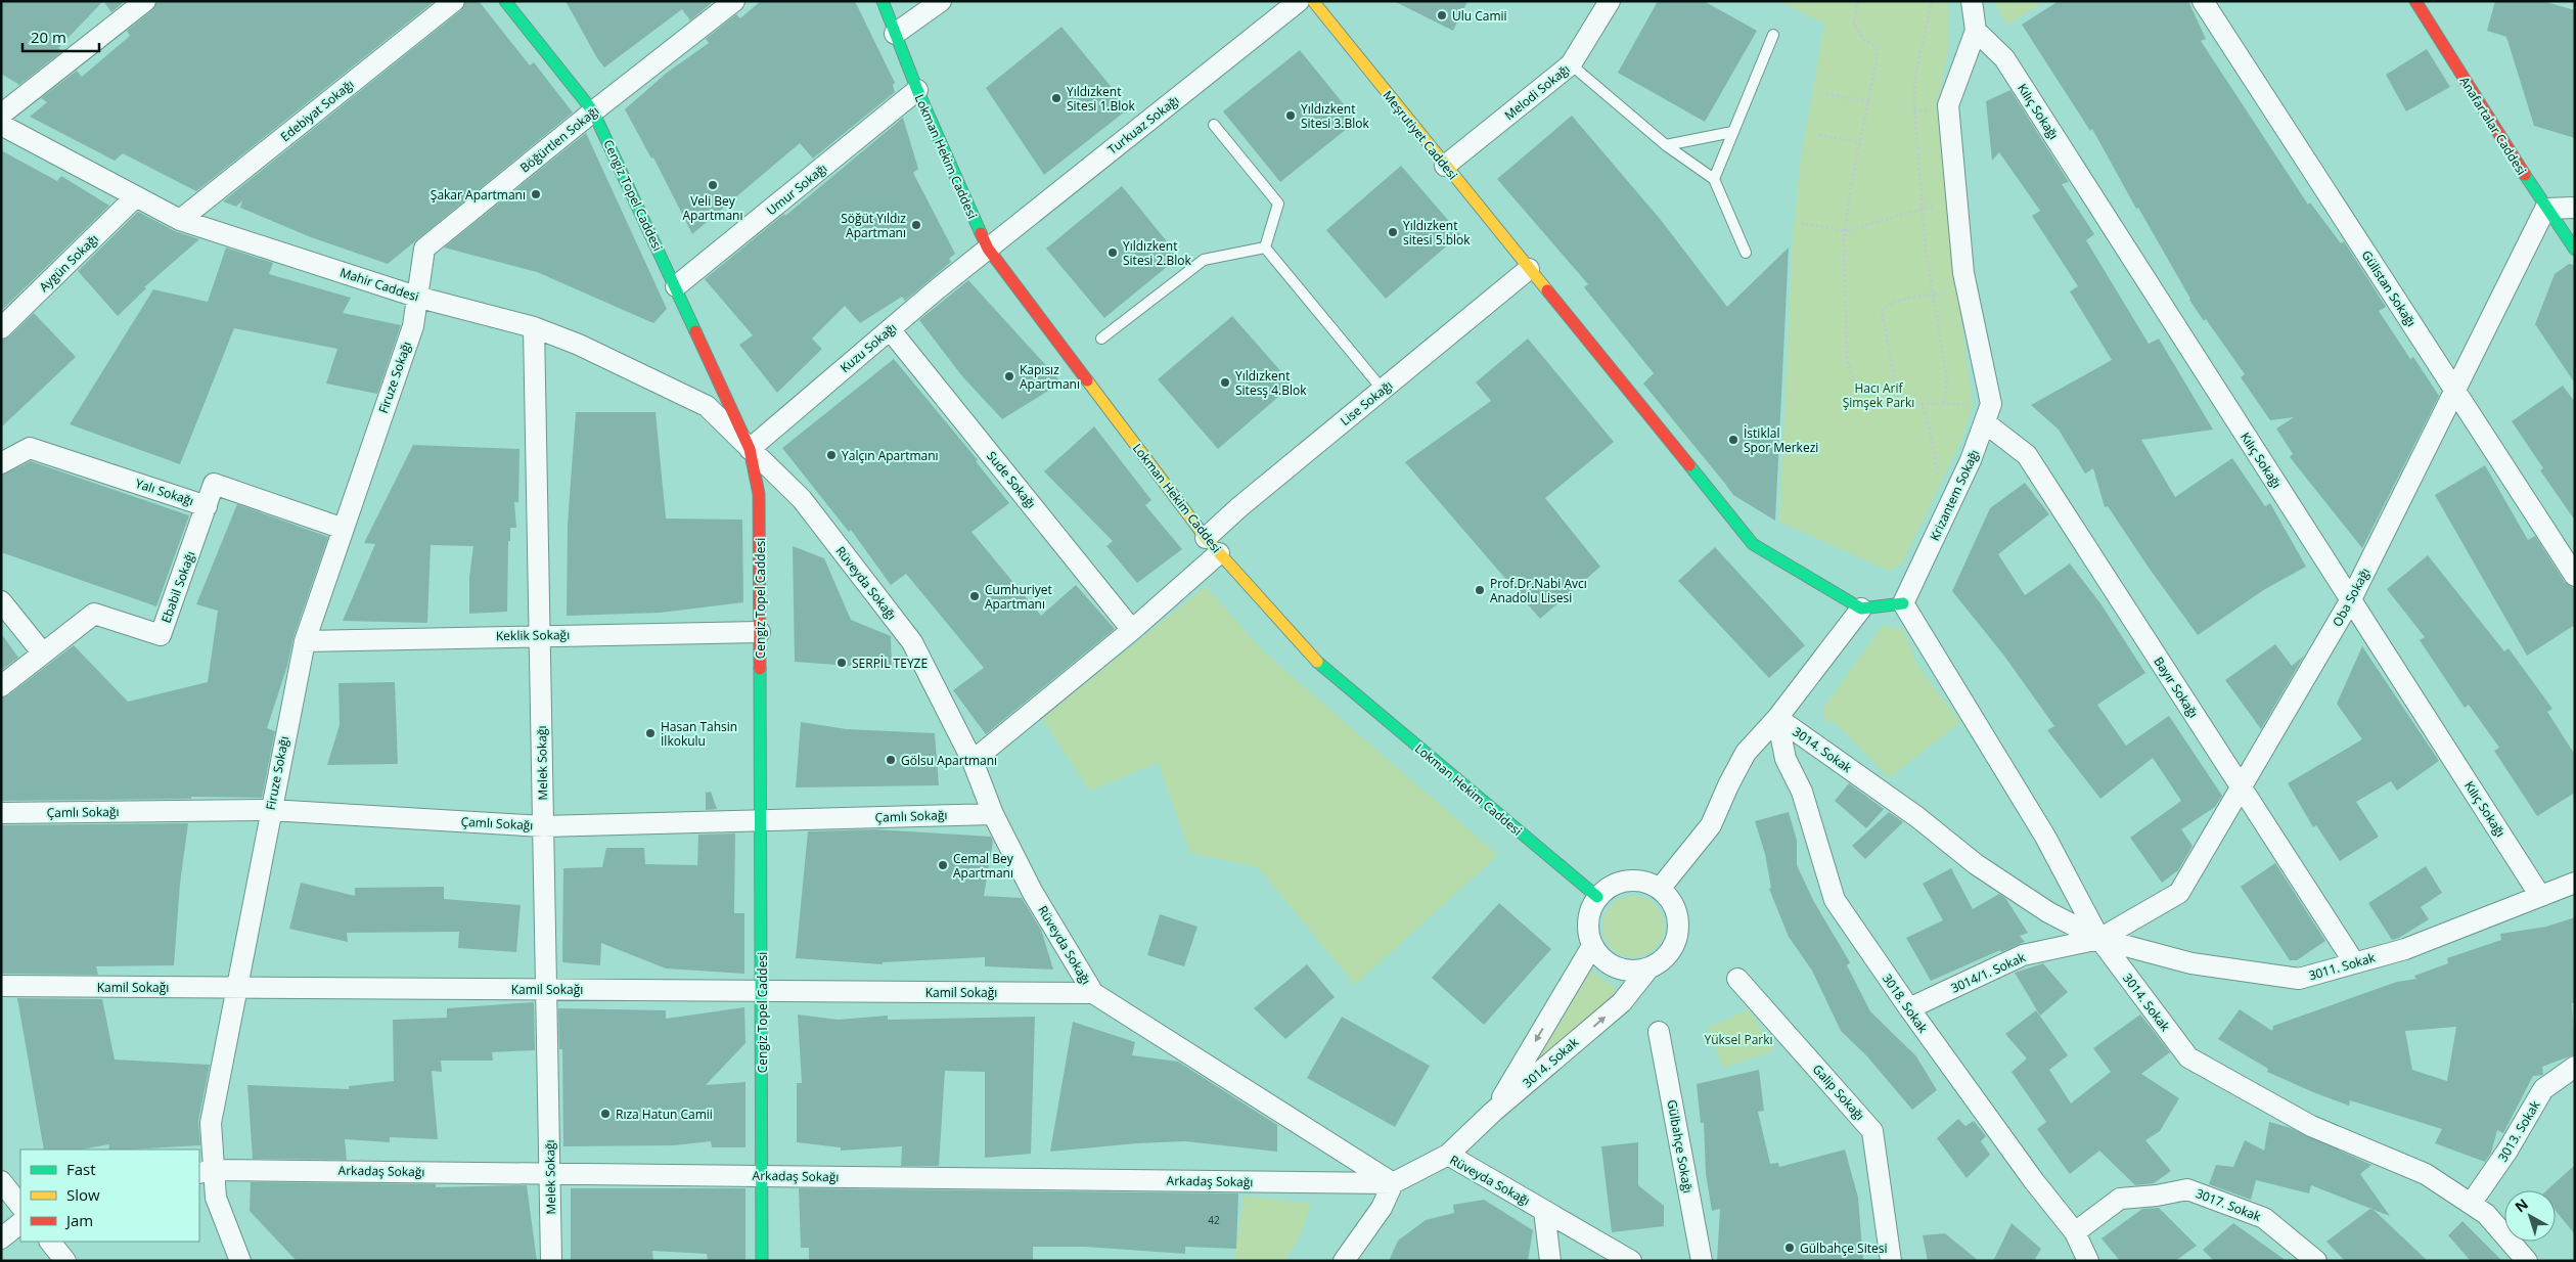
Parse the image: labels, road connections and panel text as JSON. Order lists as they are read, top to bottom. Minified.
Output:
{"streets":{"street":["Melodi Sokağı","Edebiyat Sokağı","Kılıç Sokağı","Turkuaz Sokağı","Anafartalar Caddesi","Meşrutiyet Caddesi","Böğürtlen Sokağı","Lokman Hekim Caddesi","Umur Sokağı","Cengiz Topel Caddesi","Aygün Sokağı","Mahir Caddesi","Gülistan Sokağı","Kuzu Sokağı","Firuze Sokağı","Lise Sokağı","Sude Sokağı","Yalı Sokağı","Krizantem Sokağı","Rüveyda Sokağı","Ebabil Sokağı","Oba Sokağı","Keklik Sokağı","Bayır Sokağı","3014. Sokak","Melek Sokağı","Çamlı Sokağı","3011. Sokak","3014/1. Sokak","Kamil Sokağı","3018. Sokak","Galip Sokağı","3013. Sokak","Gülbahçe Sokağı","Arkadaş Sokağı","3017. Sokak"]},"crossings":[["Melodi Sokağı","Meşrutiyet Caddesi"],["Edebiyat Sokağı","Mahir Caddesi"],["Kılıç Sokağı","Oba Sokağı"],["Kılıç Sokağı","3011. Sokak"],["Turkuaz Sokağı","Lokman Hekim Caddesi"],["Turkuaz Sokağı","Kuzu Sokağı"],["Anafartalar Caddesi","Oba Sokağı"],["Meşrutiyet Caddesi","Lise Sokağı"],["Böğürtlen Sokağı","Cengiz Topel Caddesi"],["Böğürtlen Sokağı","Mahir Caddesi"],["Böğürtlen Sokağı","Firuze Sokağı"],["Lokman Hekim Caddesi","Umur Sokağı"],["Lokman Hekim Caddesi","Kuzu Sokağı"],["Lokman Hekim Caddesi","Lise Sokağı"],["Lokman Hekim Caddesi","3014. Sokak"],["Umur Sokağı","Cengiz Topel Caddesi"],["Cengiz Topel Caddesi","Mahir Caddesi"],["Cengiz Topel Caddesi","Kuzu Sokağı"],["Cengiz Topel Caddesi","Rüveyda Sokağı"],["Cengiz Topel Caddesi","Keklik Sokağı"],["Cengiz Topel Caddesi","Çamlı Sokağı"],["Cengiz Topel Caddesi","Kamil Sokağı"],["Cengiz Topel Caddesi","Arkadaş Sokağı"],["Aygün Sokağı","Mahir Caddesi"],["Mahir Caddesi","Kuzu Sokağı"],["Mahir Caddesi","Firuze Sokağı"],["Mahir Caddesi","Rüveyda Sokağı"],["Mahir Caddesi","Melek Sokağı"],["Gülistan Sokağı","Oba Sokağı"],["Kuzu Sokağı","Sude Sokağı"],["Kuzu Sokağı","Rüveyda Sokağı"],["Firuze Sokağı","Yalı Sokağı"],["Firuze Sokağı","Keklik Sokağı"],["Firuze Sokağı","Çamlı Sokağı"],["Firuze Sokağı","Kamil Sokağı"],["Firuze Sokağı","Arkadaş Sokağı"],["Yalı Sokağı","Ebabil Sokağı"],["Krizantem Sokağı","Bayır Sokağı"],["Rüveyda Sokağı","3014. Sokak"],["Rüveyda Sokağı","Çamlı Sokağı"],["Rüveyda Sokağı","Kamil Sokağı"],["Rüveyda Sokağı","Arkadaş Sokağı"],["Oba Sokağı","Bayır Sokağı"],["Oba Sokağı","3014. Sokak"],["Oba Sokağı","3011. Sokak"],["Oba Sokağı","3014/1. Sokak"],["Keklik Sokağı","Melek Sokağı"],["Bayır Sokağı","3011. Sokak"],["3014. Sokak","3011. Sokak"],["3014. Sokak","3014/1. Sokak"],["3014. Sokak","3018. Sokak"],["3014. Sokak","3013. Sokak"],["Melek Sokağı","Çamlı Sokağı"],["Melek Sokağı","Kamil Sokağı"],["Melek Sokağı","Arkadaş Sokağı"],["3011. Sokak","3014/1. Sokak"],["3014/1. Sokak","3018. Sokak"],["3018. Sokak","3017. Sokak"]],"parks":["Hacı Arif Şimşek Parkı","Yüksel Parkı"],"places":["Ulu Camii","Yıldızkent Sitesi 1.Blok","Yıldızkent Sitesi 3.Blok","Veli Bey Apartmanı","Şakar Apartmanı","Söğüt Yıldız Apartmanı","Yıldızkent sitesi 5.blok","Yıldızkent Sitesi 2.Blok","Kapısız Apartmanı","Yıldızkent Sitesş 4.Blok","İstiklal Spor Merkezi","Yalçın Apartmanı","Prof.Dr.Nabi Avcı Anadolu Lisesi","Cumhuriyet Apartmanı","SERPİL TEYZE","Hasan Tahsin İlkokulu","Gölsu Apartmanı","Cemal Bey Apartmanı","Rıza Hatun Camii","Gülbahçe Sitesi"],"house_numbers":["42"],"legend":["Fast","Slow","Jam"],"scale_bar":"20 m","north":"top left"}
